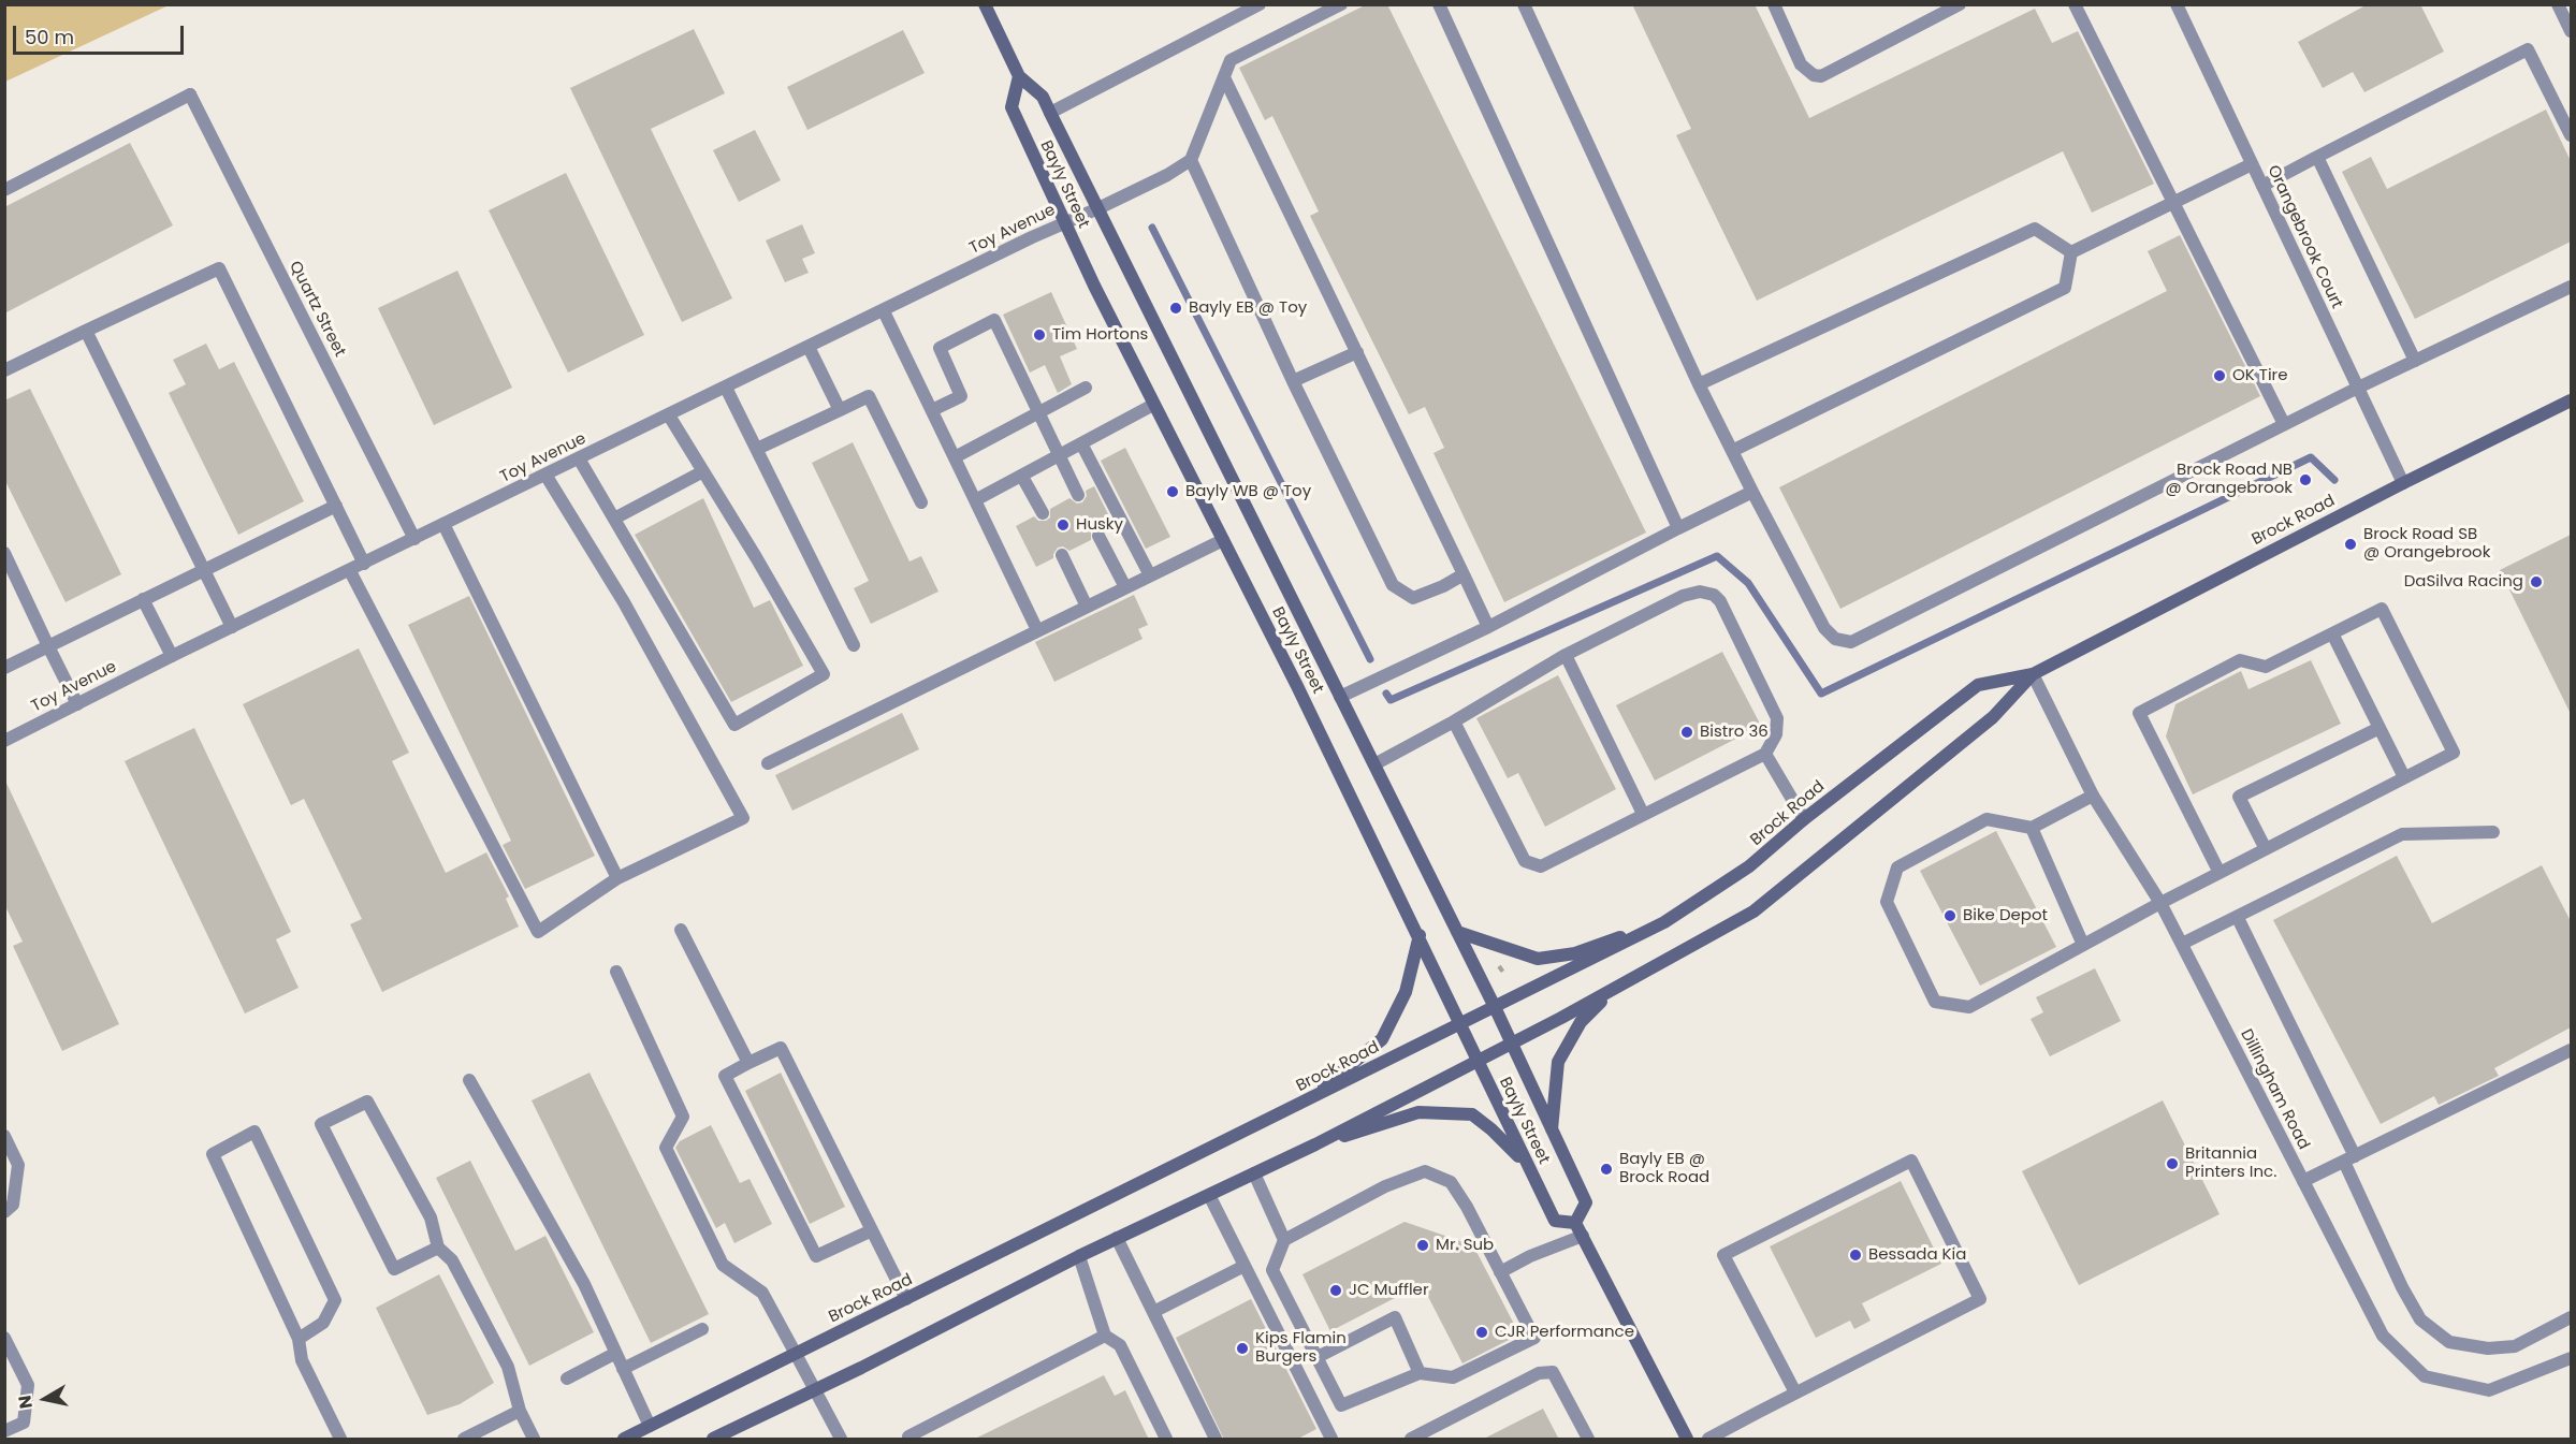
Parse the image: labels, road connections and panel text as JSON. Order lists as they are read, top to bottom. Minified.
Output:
{"streets":{"main road":["Bayly Street","Brock Road"],"street":["Toy Avenue","Orangebrook Court","Quartz Street","Dillingham Road"]},"crossings":[["Bayly Street","Toy Avenue"],["Bayly Street","Brock Road"],["Toy Avenue","Quartz Street"],["Orangebrook Court","Brock Road"],["Brock Road","Dillingham Road"]],"places":["Bayly EB @ Toy","Tim Hortons","OK Tire","Brock Road NB @ Orangebrook","Bayly WB @ Toy","Husky","Brock Road SB @ Orangebrook","DaSilva Racing","Bistro 36","Bike Depot","Britannia Printers Inc.","Bayly EB @ Brock Road","Mr. Sub","Bessada Kia","JC Muffler","CJR Performance","Kips Flamin Burgers"],"scale_bar":"50 m","north":"left"}
